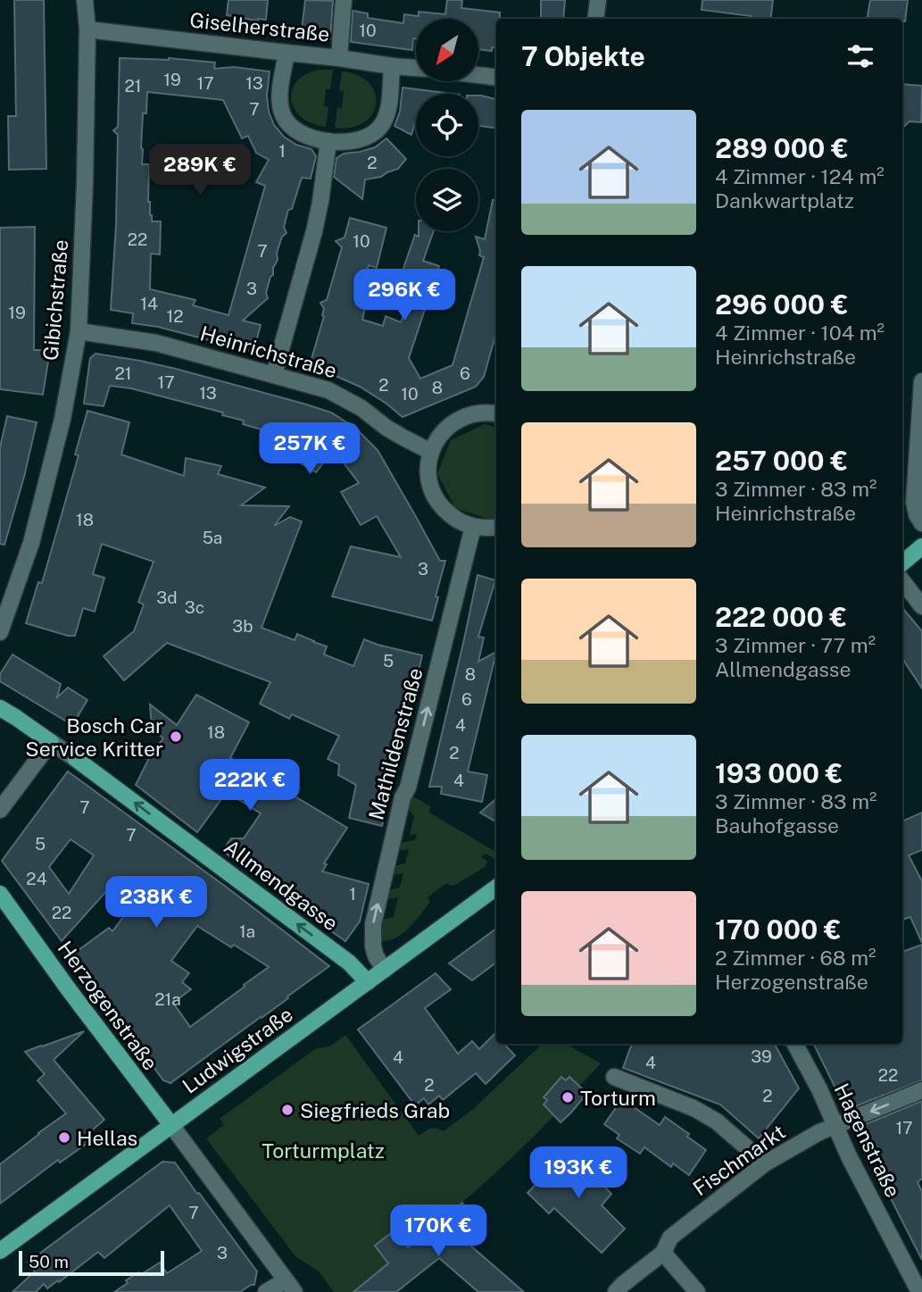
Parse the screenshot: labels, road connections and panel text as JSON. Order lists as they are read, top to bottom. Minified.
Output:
{"streets":{"main road":["Allmendgasse","Herzogenstraße","Ludwigstraße"],"street":["Giselherstraße","Gibichstraße","Heinrichstraße","Mathildenstraße","Hagenstraße","Fischmarkt"]},"crossings":[["Giselherstraße","Gibichstraße"],["Gibichstraße","Heinrichstraße"],["Mathildenstraße","Ludwigstraße"],["Allmendgasse","Ludwigstraße"],["Herzogenstraße","Ludwigstraße"],["Hagenstraße","Fischmarkt"]],"one_way":["Mathildenstraße","Allmendgasse"],"parks":["Torturmplatz"],"places":["Bosch Car Service Kritter","Torturm","Siegfrieds Grab","Hellas"],"house_numbers":["10","19","17","13","21","7","1","2","22","10","7","3","14","19","12","21","6","17","2","8","13","10","18","5a","3","3d","3c","3b","5","8","6","4","18","2","4","7","7","5","24","1","22","1a","21a","39","4","4","22","2","2","17","7","3"],"scale_bar":"50 m","north":"bottom left","page":{"heading":"7 Objekte","list":[{"name":"289 000 €","note":"4 Zimmer · 124 m² · Dankwartplatz"},{"name":"296 000 €","note":"4 Zimmer · 104 m² · Heinrichstraße"},{"name":"257 000 €","note":"3 Zimmer · 83 m² · Heinrichstraße"},{"name":"222 000 €","note":"3 Zimmer · 77 m² · Allmendgasse"},{"name":"193 000 €","note":"3 Zimmer · 83 m² · Bauhofgasse"},{"name":"170 000 €","note":"2 Zimmer · 68 m² · Herzogenstraße"}],"price":["289K €","296K €","257K €","222K €","238K €","193K €","170K €"],"scale":"50 m"}}
